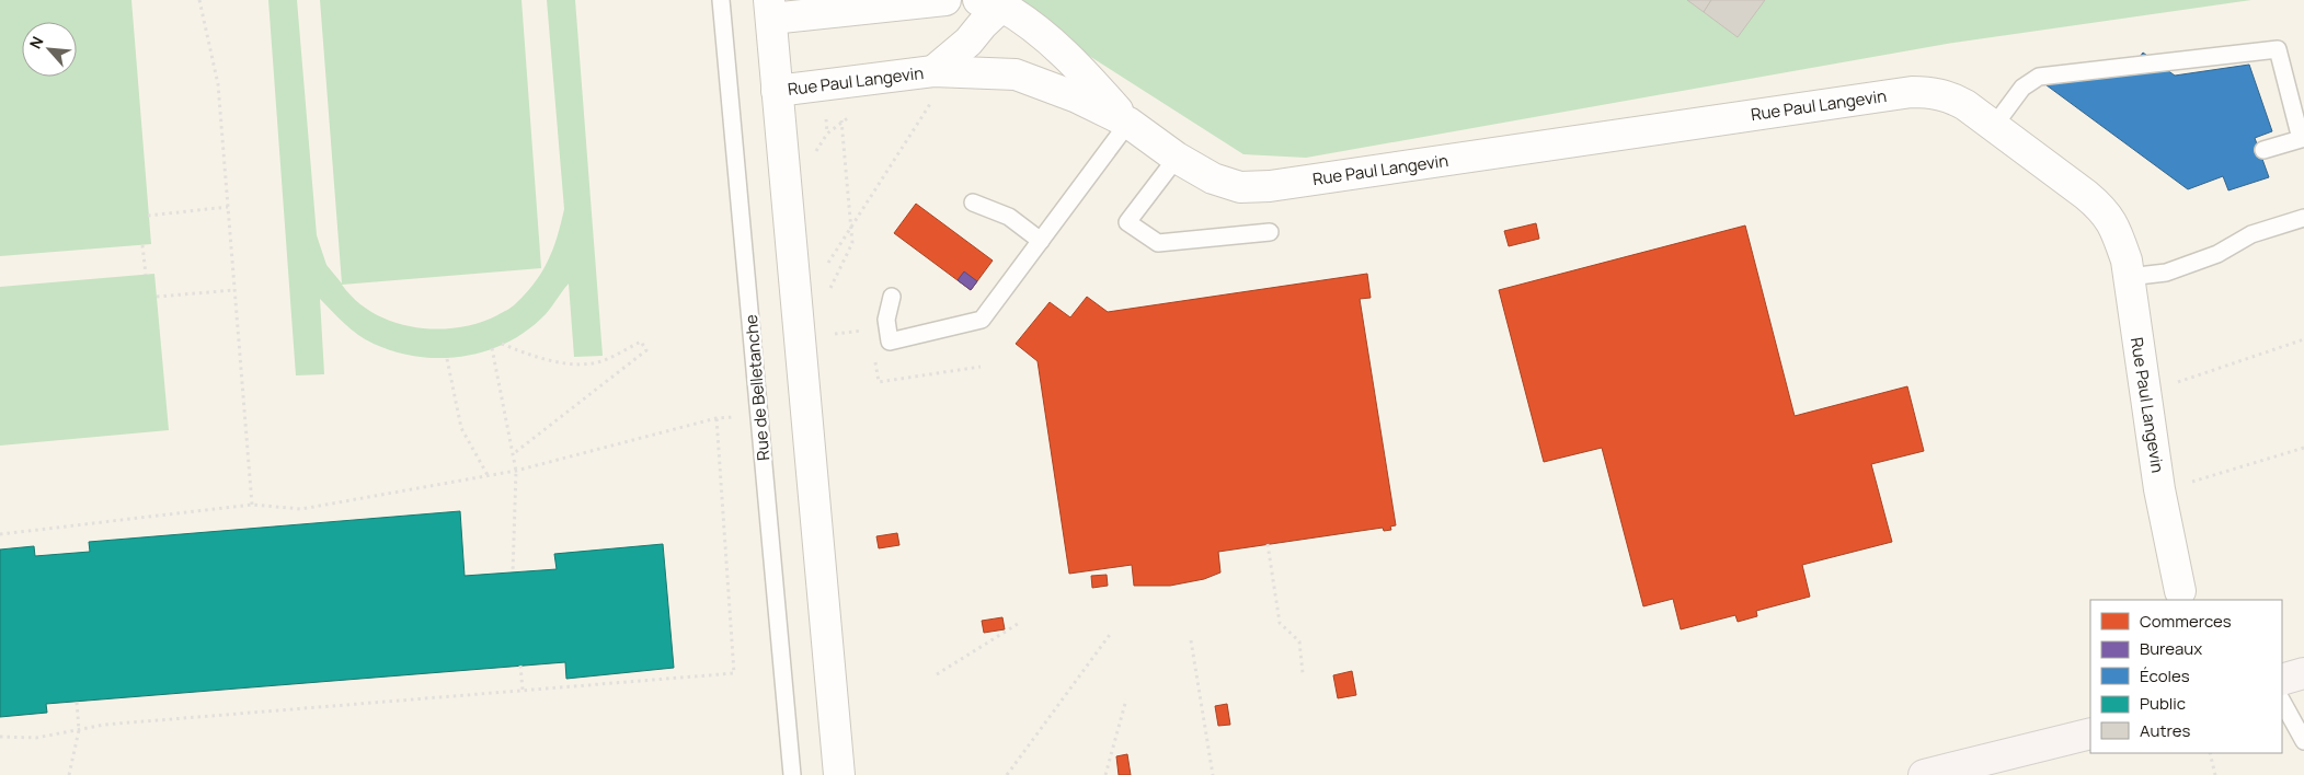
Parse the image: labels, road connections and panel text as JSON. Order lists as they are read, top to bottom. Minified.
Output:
{"streets":{"street":["Rue Paul Langevin"],"lane":["Rue de Belletanche"]},"legend":["Commerces","Bureaux","Écoles","Public","Autres"],"north":"top left"}
